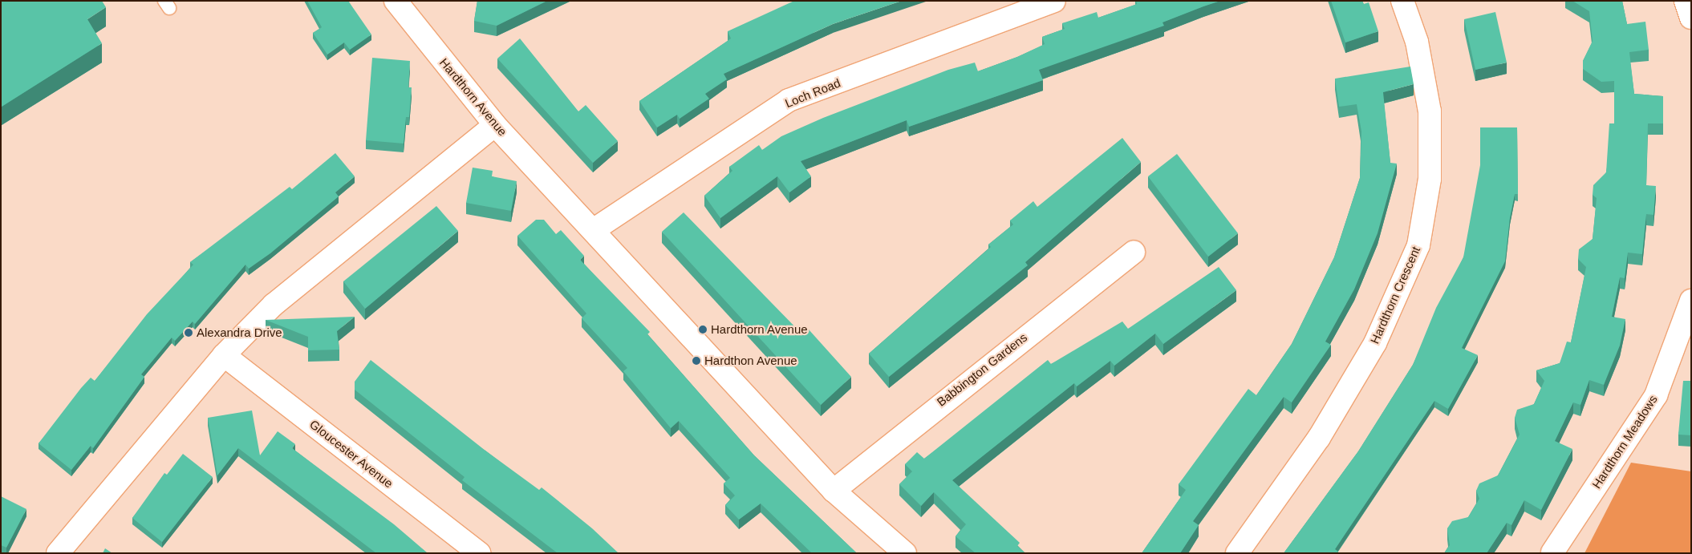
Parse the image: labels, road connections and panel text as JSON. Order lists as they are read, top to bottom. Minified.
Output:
{"streets":{"street":["Loch Road","Hardthorn Avenue","Hardthorn Crescent","Babbington Gardens","Hardthorn Meadows","Gloucester Avenue"]},"crossings":[["Loch Road","Hardthorn Avenue"],["Hardthorn Avenue","Babbington Gardens"]],"places":["Hardthorn Avenue","Alexandra Drive","Hardthon Avenue"]}
